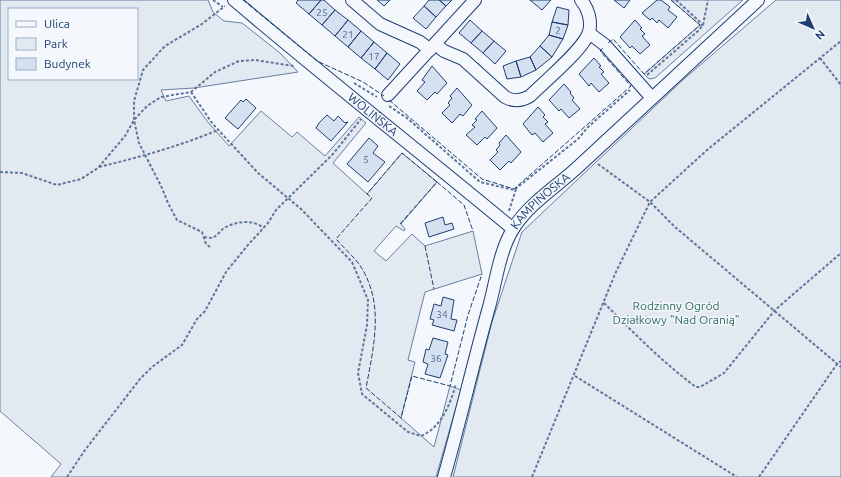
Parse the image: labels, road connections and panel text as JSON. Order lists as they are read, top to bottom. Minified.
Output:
{"streets":{"street":["WOLIŃSKA","KAMPINOSKA"]},"crossings":[["WOLIŃSKA","KAMPINOSKA"]],"parks":["Rodzinny Ogród Działkowy \"Nad Oranią\""],"house_numbers":["25","2","21","17","5","34","36"],"legend":["Ulica","Park","Budynek"],"north":"bottom right"}
